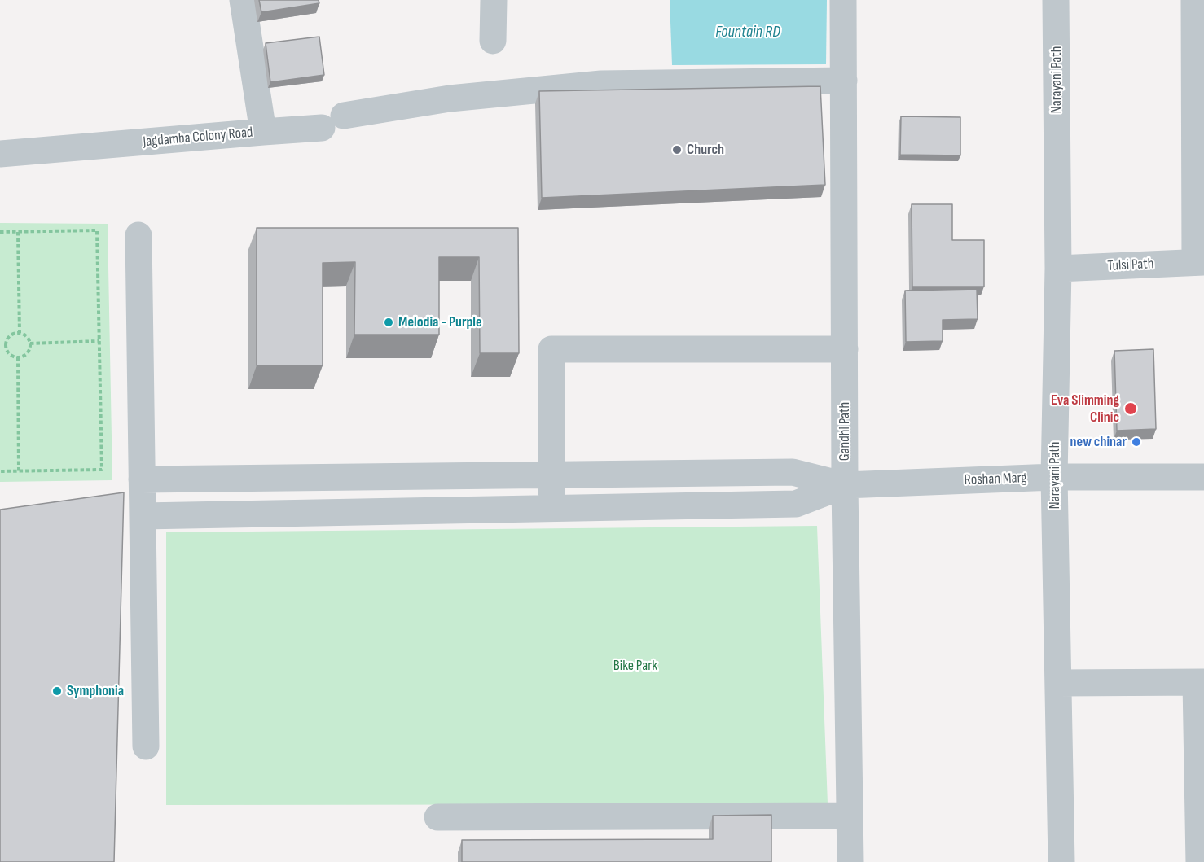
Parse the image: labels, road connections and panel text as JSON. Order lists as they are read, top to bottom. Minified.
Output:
{"streets":{"street":["Narayani Path","Jagdamba Colony Road","Tulsi Path","Gandhi Path","Roshan Marg"]},"crossings":[["Narayani Path","Tulsi Path"],["Narayani Path","Roshan Marg"],["Gandhi Path","Roshan Marg"]],"water":["Fountain RD"],"parks":["Bike Park"],"places":["Church","Melodia - Purple","Eva Slimming Clinic","new chinar","Symphonia"]}
